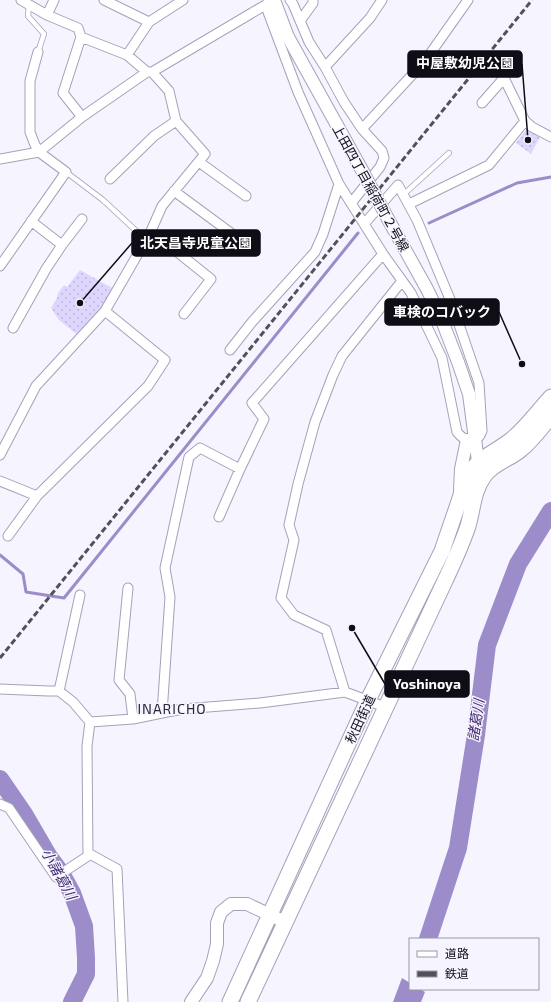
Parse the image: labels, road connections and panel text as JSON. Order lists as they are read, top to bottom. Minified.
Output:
{"streets":{"main road":["秋田街道"],"street":["上田四丁目稲荷町２号線"]},"districts":["INARICHO"],"water":["諸葛川","小諸葛川"],"places":["中屋敷幼児公園","北天昌寺児童公園","車検のコバック","Yoshinoya"],"legend":["道路","鉄道"]}
